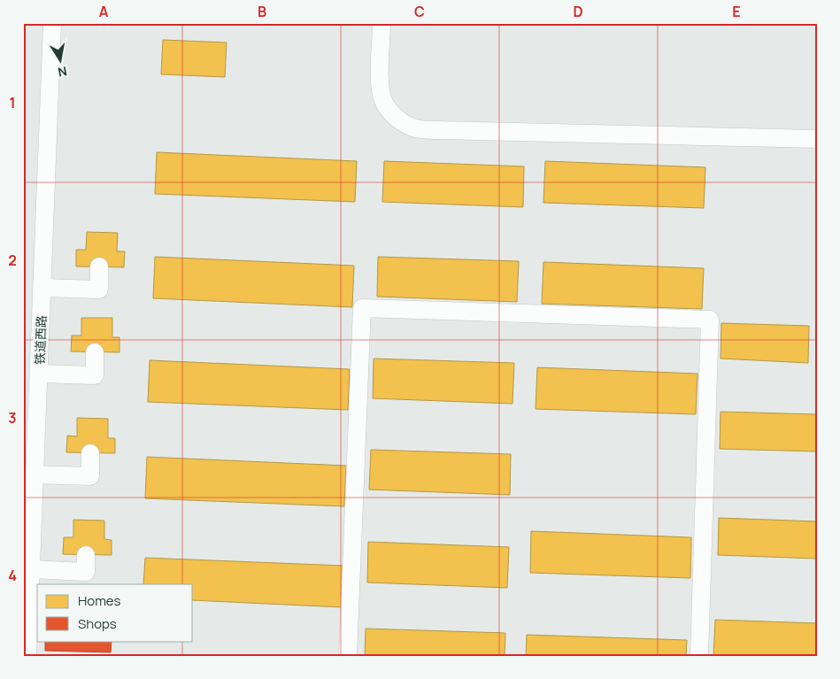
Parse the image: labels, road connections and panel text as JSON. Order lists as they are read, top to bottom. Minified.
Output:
{"streets":{"street":["铁道西路"]},"legend":["Homes","Shops"],"north":"bottom","grid":{"columns":["A","B","C","D","E"],"rows":["1","2","3","4"]}}
